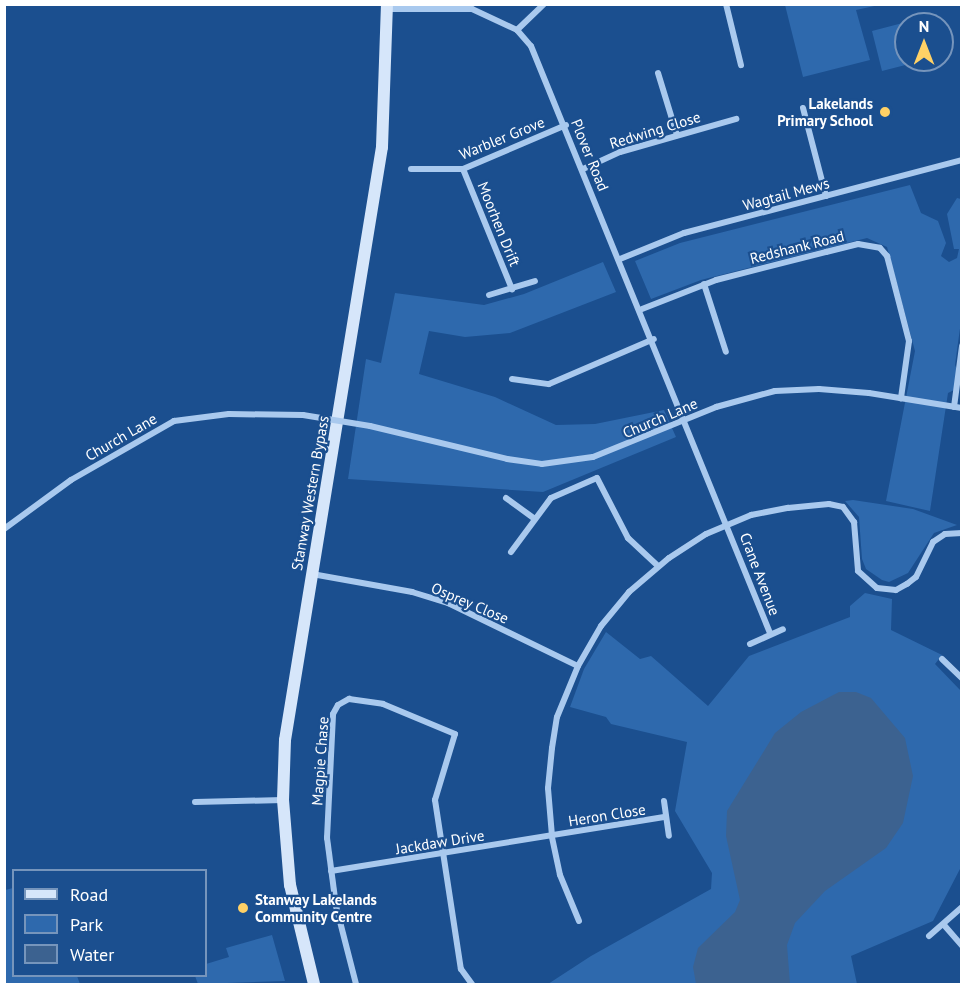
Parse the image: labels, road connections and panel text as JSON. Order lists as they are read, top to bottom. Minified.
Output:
{"streets":{"street":["Redwing Close","Warbler Grove","Plover Road","Wagtail Mews","Moorhen Drift","Redshank Road","Church Lane","Stanway Western Bypass","Crane Avenue","Osprey Close","Magpie Chase","Heron Close","Jackdaw Drive"]},"crossings":[["Redwing Close","Plover Road"],["Warbler Grove","Plover Road"],["Warbler Grove","Moorhen Drift"],["Plover Road","Wagtail Mews"],["Plover Road","Redshank Road"],["Plover Road","Church Lane"],["Plover Road","Stanway Western Bypass"],["Plover Road","Crane Avenue"],["Redshank Road","Church Lane"],["Church Lane","Crane Avenue"],["Stanway Western Bypass","Osprey Close"],["Magpie Chase","Jackdaw Drive"],["Heron Close","Jackdaw Drive"]],"places":["Lakelands Primary School","Stanway Lakelands Community Centre"],"legend":["Road","Park","Water"],"north":"top"}
